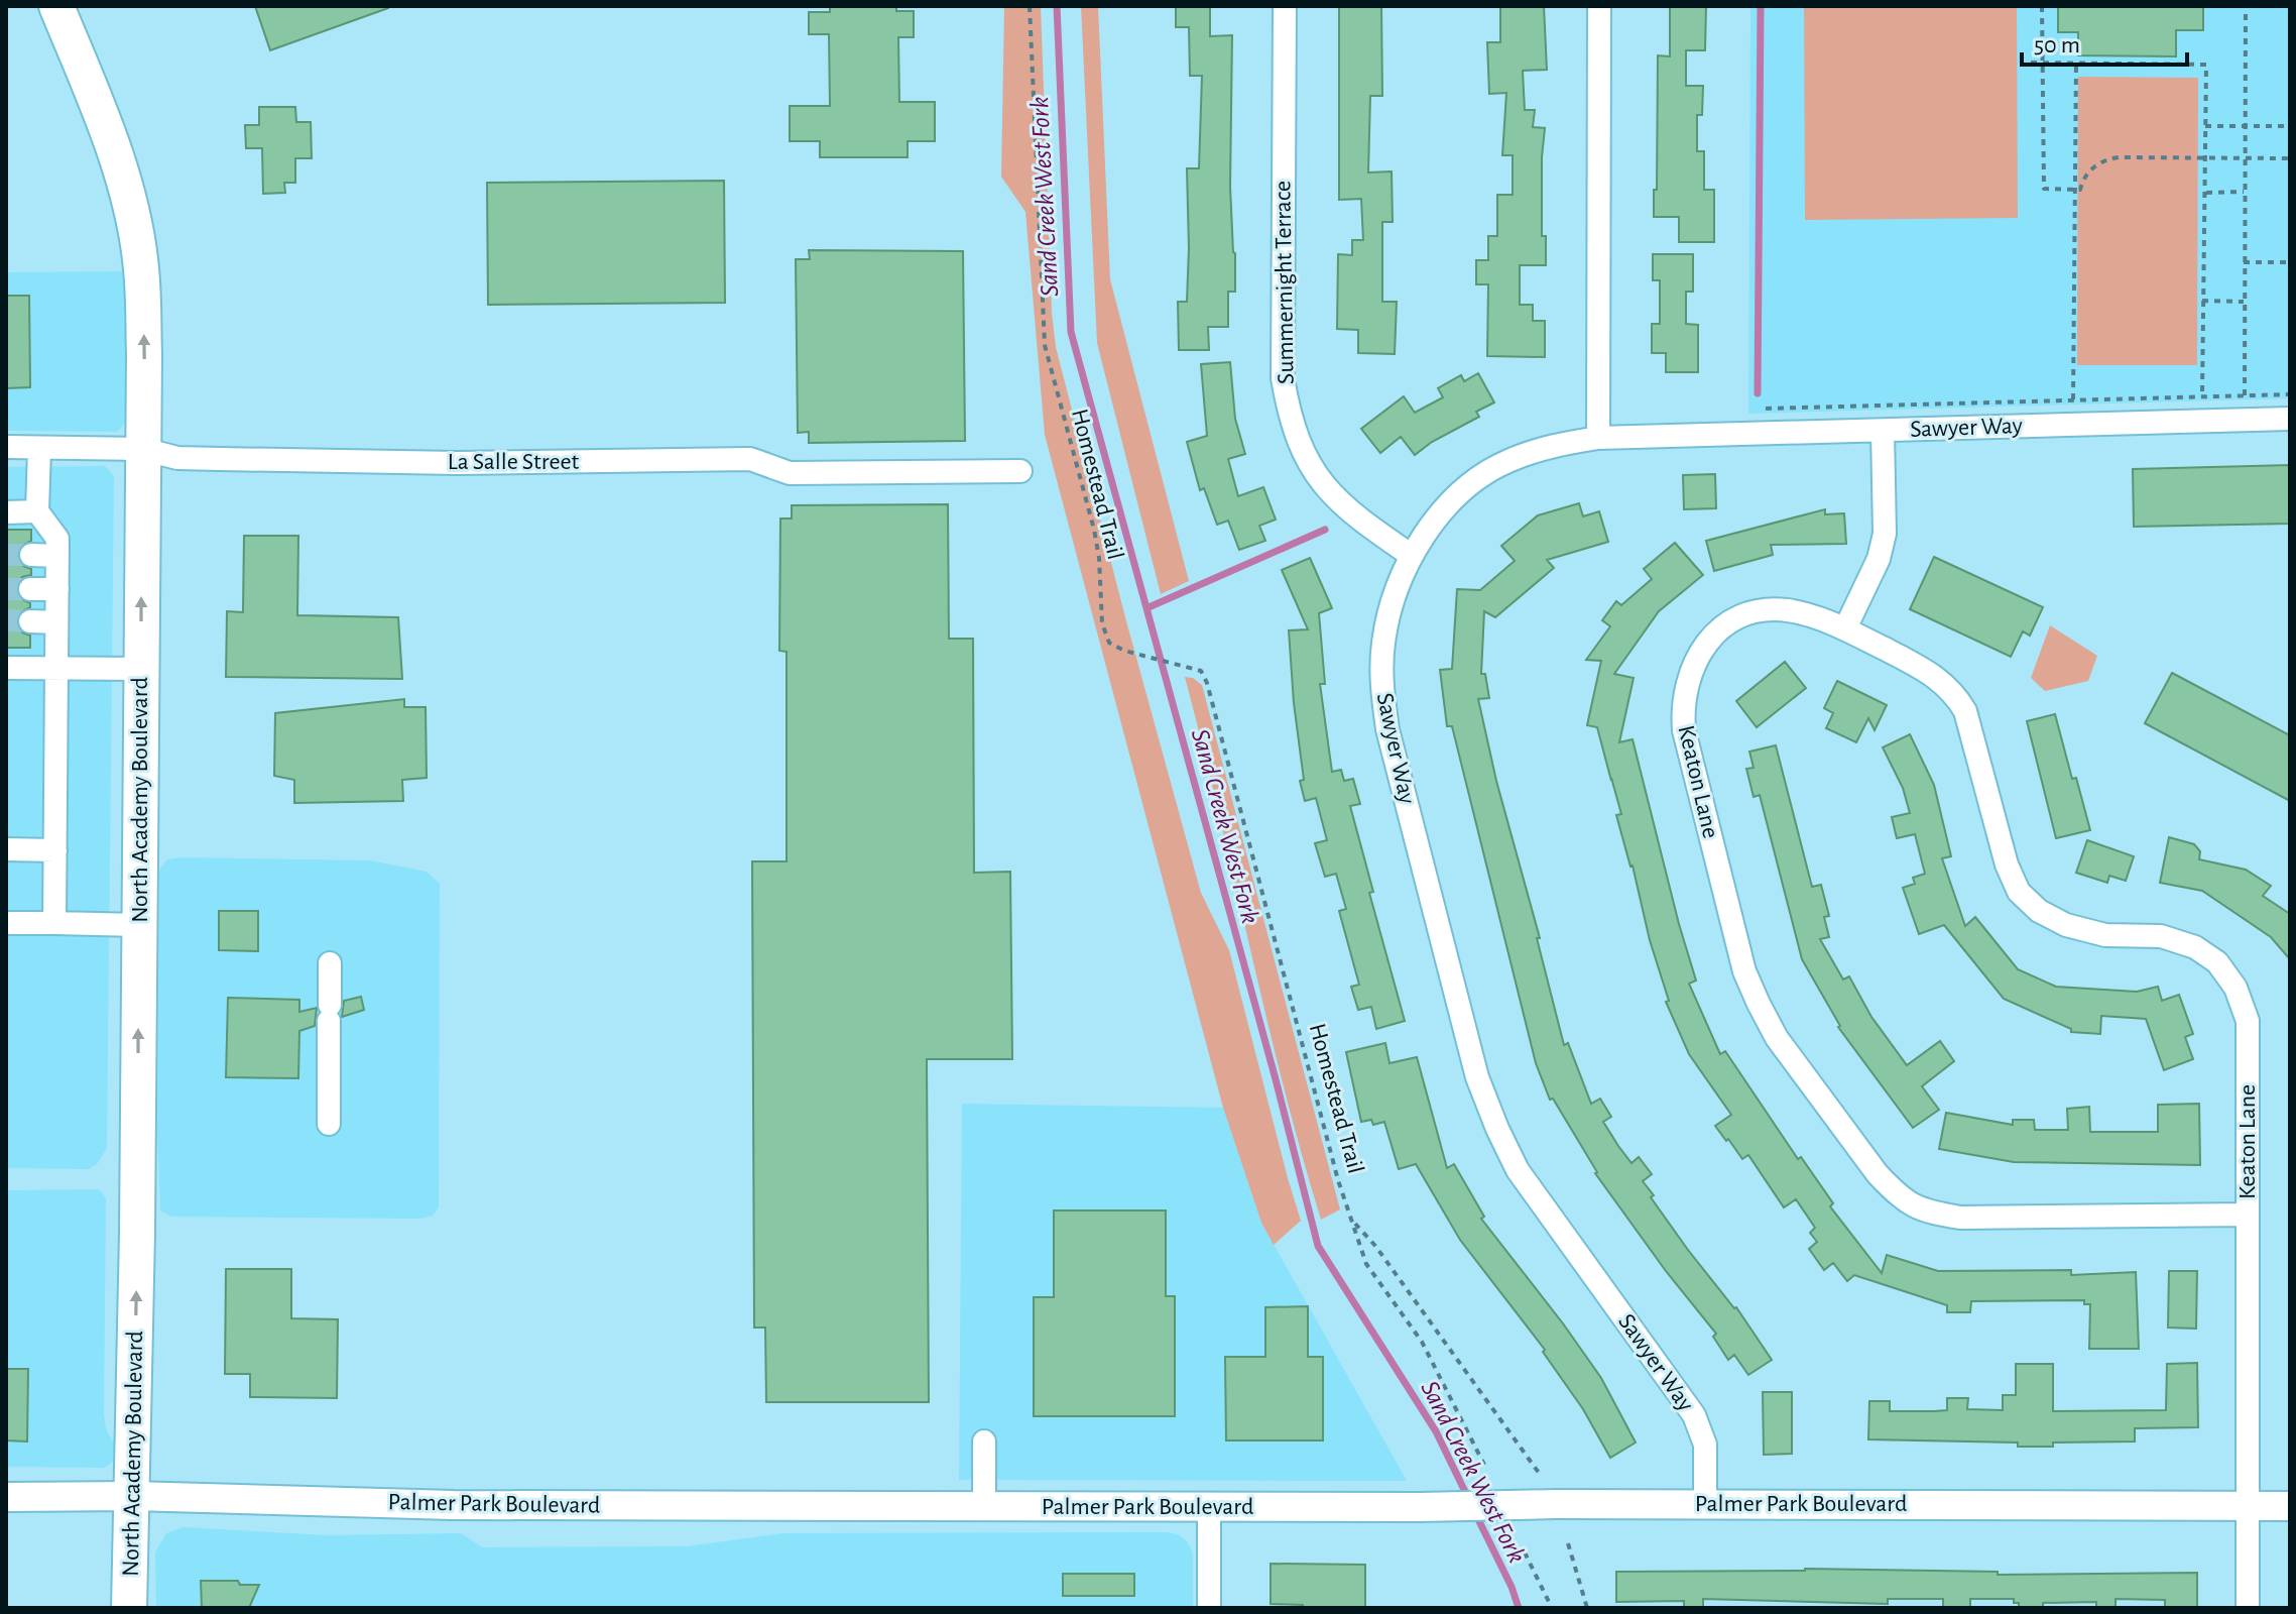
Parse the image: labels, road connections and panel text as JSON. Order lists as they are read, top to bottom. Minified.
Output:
{"streets":{"highway":["North Academy Boulevard"],"main road":["Palmer Park Boulevard"],"street":["Summernight Terrace","Sawyer Way","La Salle Street","Keaton Lane"],"path":["Homestead Trail"]},"crossings":[["Summernight Terrace","Sawyer Way"],["Sawyer Way","Palmer Park Boulevard"],["La Salle Street","North Academy Boulevard"],["Keaton Lane","Palmer Park Boulevard"],["North Academy Boulevard","Palmer Park Boulevard"]],"one_way":["North Academy Boulevard"],"water":["Sand Creek West Fork"],"scale_bar":"50 m"}
